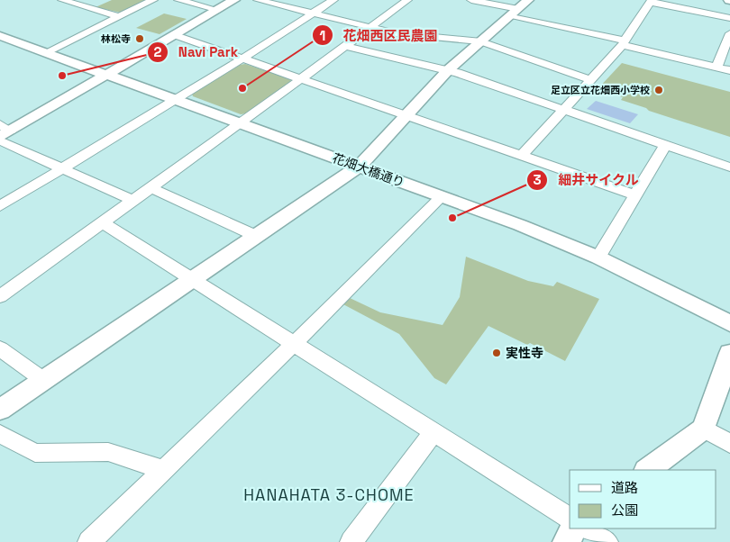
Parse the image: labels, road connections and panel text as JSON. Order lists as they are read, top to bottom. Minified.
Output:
{"streets":{"street":["花畑大橋通り"]},"districts":["HANAHATA 3-CHOME"],"places":["林松寺","Navi Park","花畑西区民農園","足立区立花畑西小学校","細井サイクル","実性寺"],"legend":["道路","公園"]}
